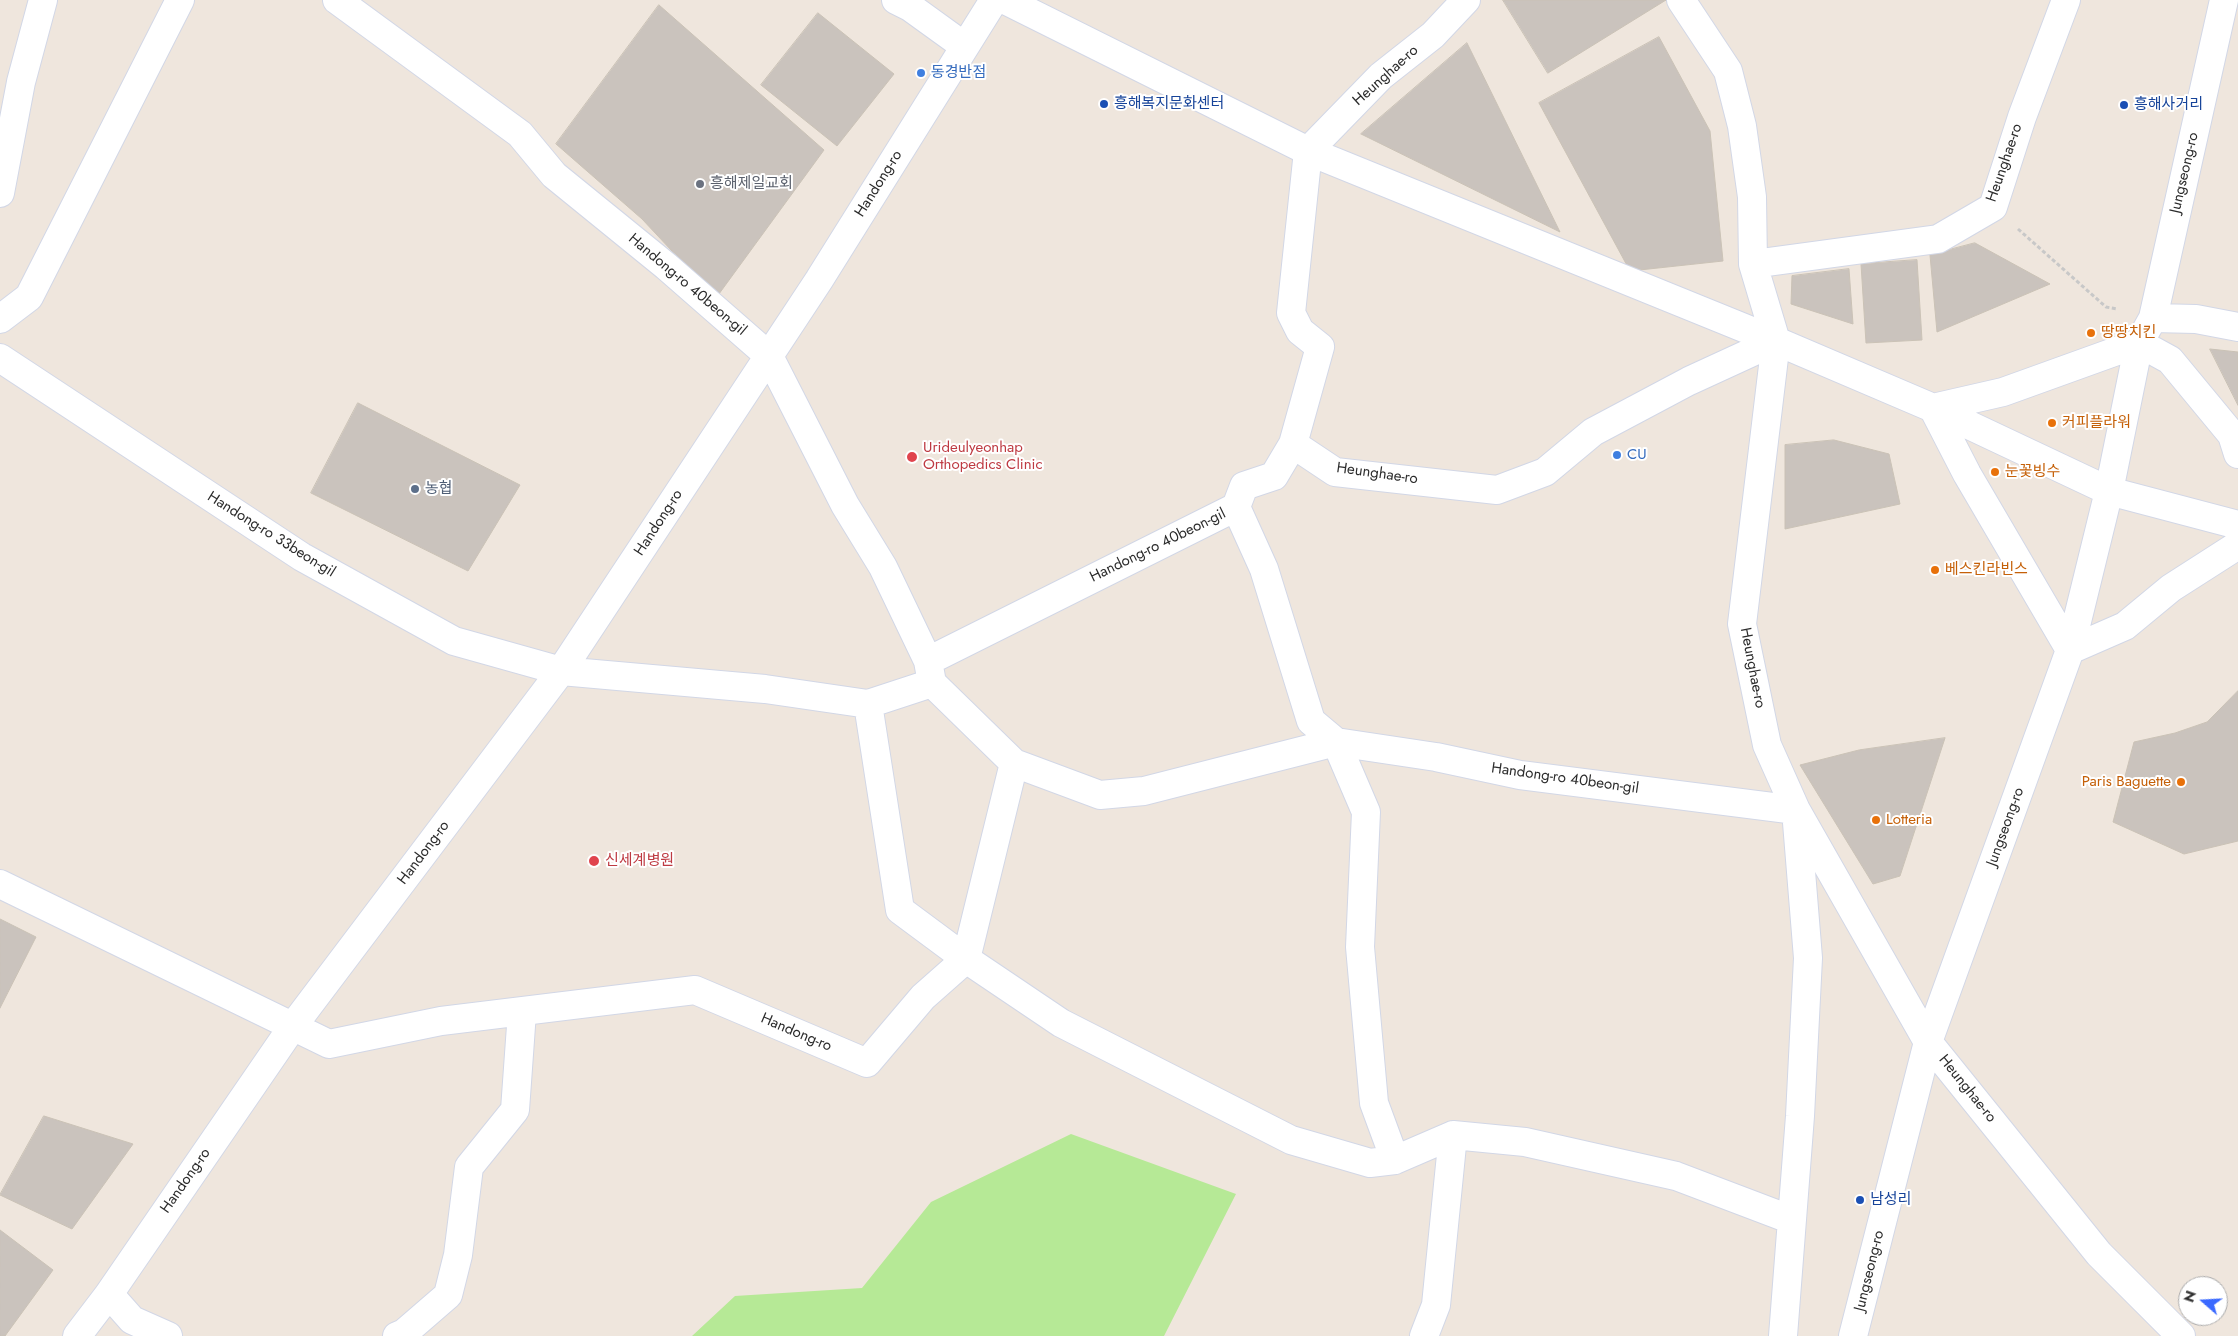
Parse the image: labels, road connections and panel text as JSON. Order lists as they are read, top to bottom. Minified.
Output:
{"streets":{"street":["Heunghae-ro","Jungseong-ro","Handong-ro","Handong-ro 40beon-gil","Handong-ro 33beon-gil"]},"crossings":[["Heunghae-ro","Jungseong-ro"],["Heunghae-ro","Handong-ro 40beon-gil"],["Handong-ro","Handong-ro 40beon-gil"],["Handong-ro","Handong-ro 33beon-gil"],["Handong-ro 40beon-gil","Handong-ro 33beon-gil"]],"places":["동경반점","흥해복지문화센터","흥해사거리","흥해제일교회","땅땅치킨","커피플라워","CU","Urideulyeonhap Orthopedics Clinic","눈꽃빙수","농협","베스킨라빈스","Paris Baguette","Lotteria","신세계병원","남성리"],"north":"left"}
